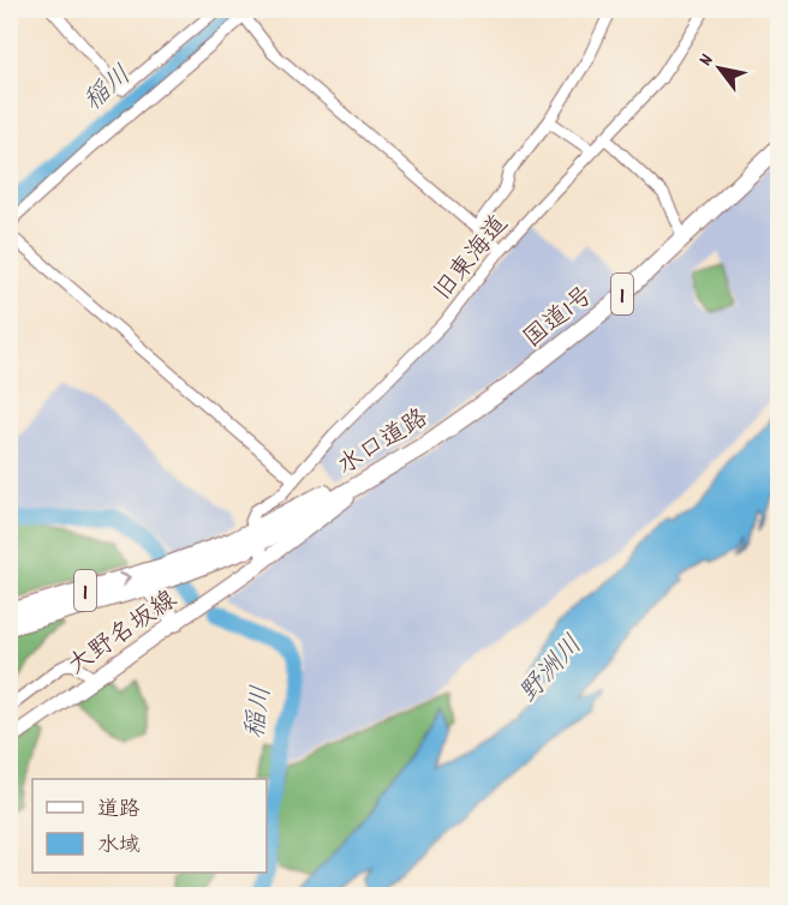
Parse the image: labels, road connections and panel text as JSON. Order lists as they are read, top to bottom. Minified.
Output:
{"streets":{"highway":["1","国道1号","水口道路"],"main road":["大野名坂線"],"street":["旧東海道"]},"crossings":[["旧東海道","水口道路"],["国道1号","水口道路"],["水口道路","大野名坂線"]],"water":["稲川","野洲川"],"legend":["道路","水域"],"north":"top left"}
